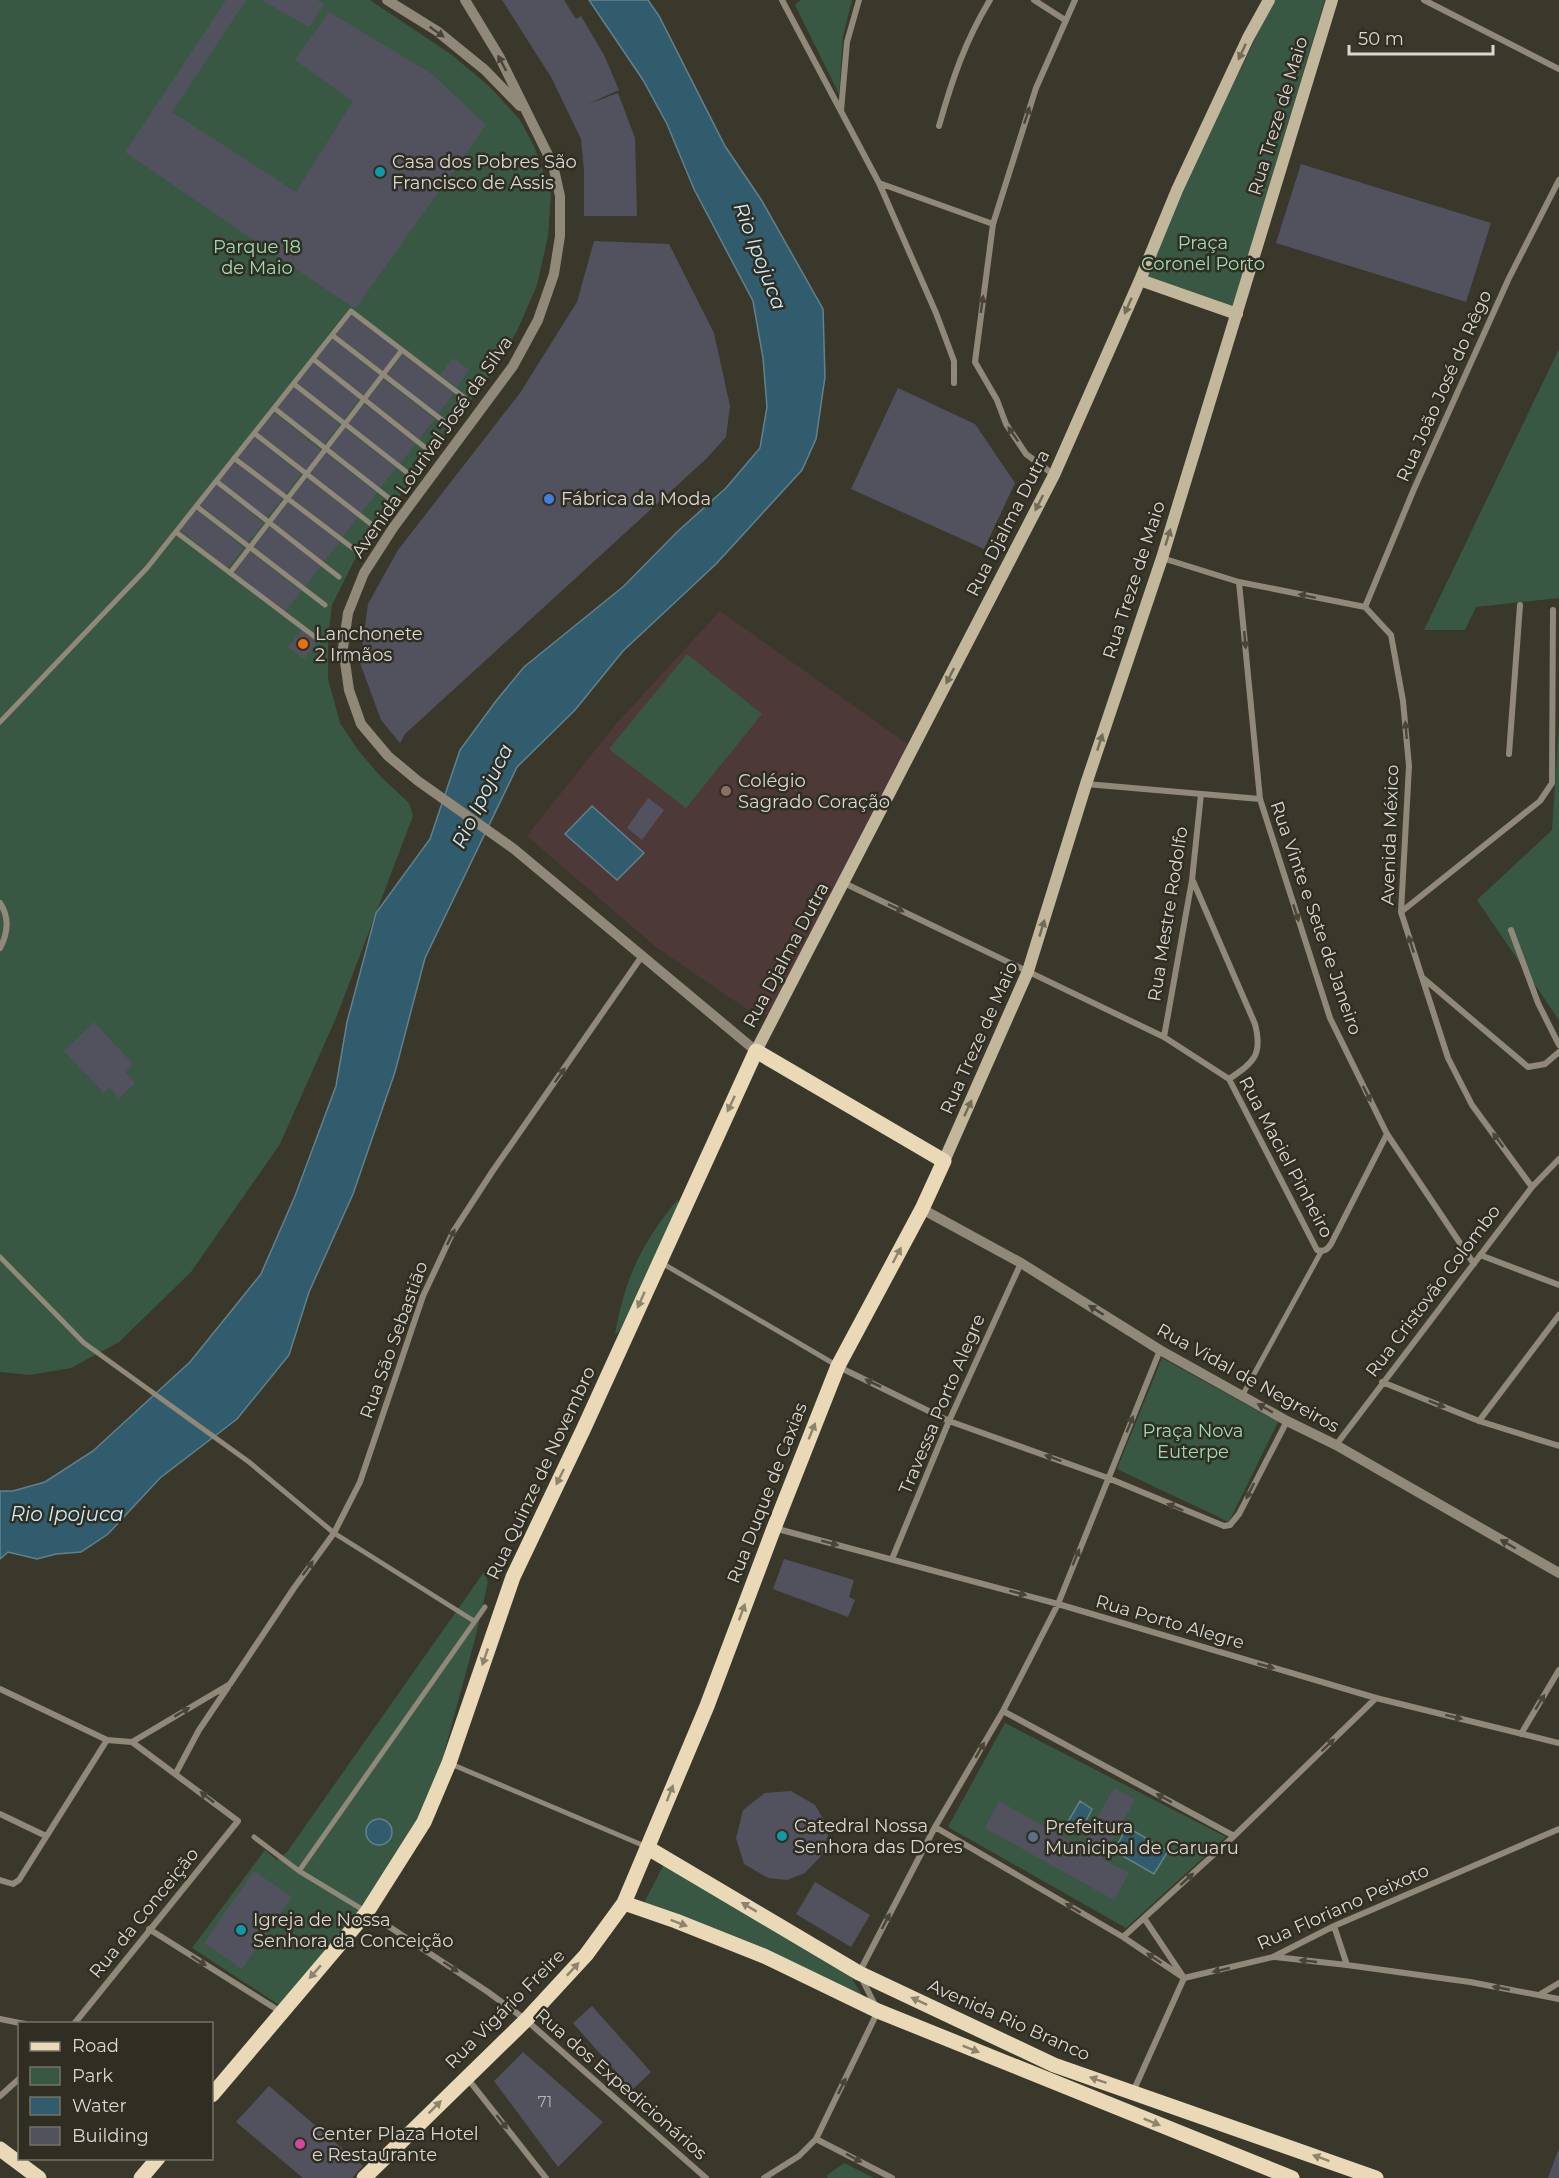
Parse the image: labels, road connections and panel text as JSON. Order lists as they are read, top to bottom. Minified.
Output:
{"streets":{"main road":["Rua Treze de Maio","Rua Djalma Dutra","Rua Quinze de Novembro","Rua Duque de Caxias","Rua Vigário Freire","Avenida Rio Branco"],"street":["Rua João José do Rêgo","Avenida Lourival José da Silva","Avenida México","Rua Mestre Rodolfo","Rua Vinte e Sete de Janeiro","Rua Maciel Pinheiro","Rua Cristovão Colombo","Rua São Sebastião","Rua Vidal de Negreiros","Travessa Porto Alegre","Rua Porto Alegre","Rua Floriano Peixoto","Rua da Conceição","Rua dos Expedicionários"]},"crossings":[["Rua Treze de Maio","Rua Maciel Pinheiro"],["Rua Treze de Maio","Rua Duque de Caxias"],["Rua João José do Rêgo","Avenida México"],["Avenida Lourival José da Silva","Rua São Sebastião"],["Rua Djalma Dutra","Rua Maciel Pinheiro"],["Rua Djalma Dutra","Rua Quinze de Novembro"],["Avenida México","Rua Cristovão Colombo"],["Rua Mestre Rodolfo","Rua Maciel Pinheiro"],["Rua Vinte e Sete de Janeiro","Rua Cristovão Colombo"],["Rua Cristovão Colombo","Rua Vidal de Negreiros"],["Rua São Sebastião","Rua da Conceição"],["Rua Vidal de Negreiros","Travessa Porto Alegre"],["Rua Vidal de Negreiros","Rua Duque de Caxias"],["Travessa Porto Alegre","Rua Porto Alegre"],["Rua Quinze de Novembro","Rua dos Expedicionários"],["Rua Duque de Caxias","Rua Porto Alegre"],["Rua Duque de Caxias","Rua Vigário Freire"],["Rua Duque de Caxias","Avenida Rio Branco"],["Rua Vigário Freire","Avenida Rio Branco"],["Rua Vigário Freire","Rua dos Expedicionários"]],"one_way":["Rua Treze de Maio","Rua Djalma Dutra","Avenida México","Rua Vinte e Sete de Janeiro","Rua São Sebastião","Rua Vidal de Negreiros","Rua Quinze de Novembro","Rua Duque de Caxias","Rua Porto Alegre","Rua Vigário Freire","Rua dos Expedicionários"],"water":["Rio Ipojuca"],"parks":["Praça Coronel Porto","Parque 18 de Maio","Praça Nova Euterpe"],"places":["Casa dos Pobres São Francisco de Assis","Fábrica da Moda","Lanchonete 2 Irmãos","Colégio Sagrado Coração","Catedral Nossa Senhora das Dores","Prefeitura Municipal de Caruaru","Igreja de Nossa Senhora da Conceição","Center Plaza Hotel e Restaurante"],"house_numbers":["71"],"legend":["Road","Park","Water","Building"],"scale_bar":"50 m"}
